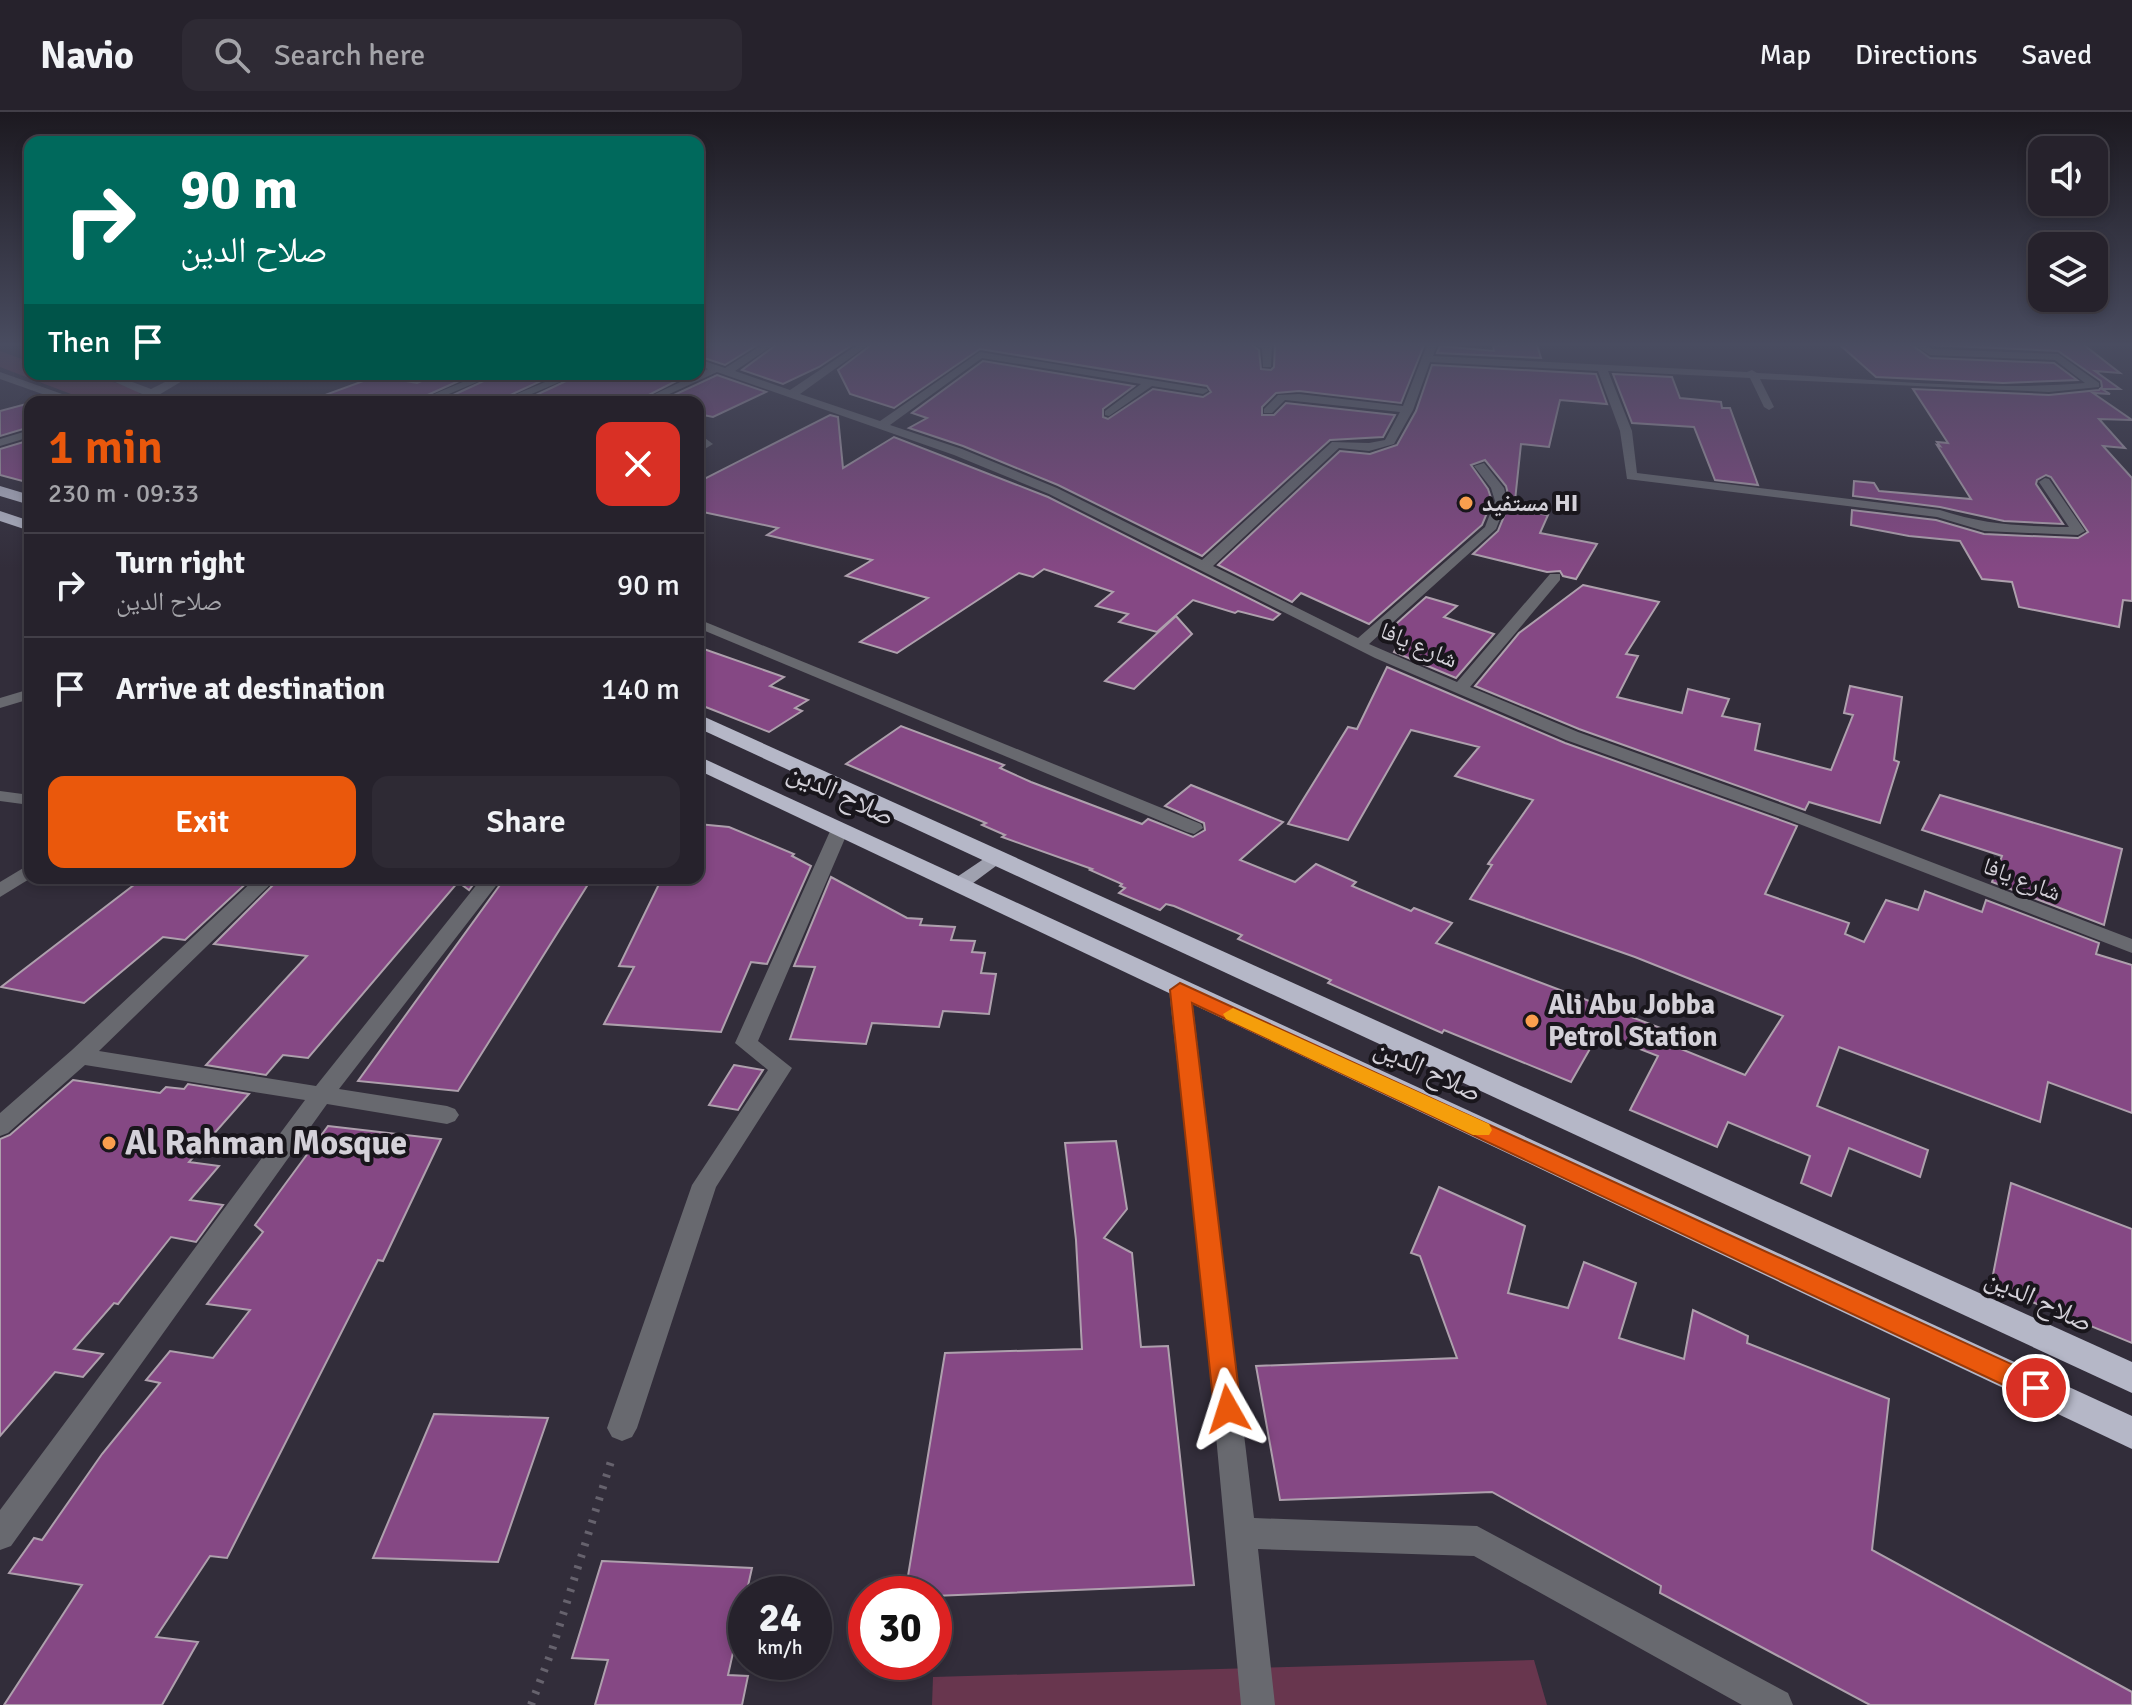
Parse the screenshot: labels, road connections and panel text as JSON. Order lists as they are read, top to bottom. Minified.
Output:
{"streets":{"highway":["صلاح الدين"],"street":["شارع يافا"]},"places":["مستفيد HI","Ali Abu Jobba Petrol Station","Al Rahman Mosque"],"page":{"header":"Navio","search":"Search here","nav":["Map","Directions","Saved"],"turn":["90 m","صلاح الدين"],"then":"Then","heading":["1 min","230 m · 09:33"],"list":[{"name":"Turn right","note":"صلاح الدين","value":"90 m"},{"name":"Arrive at destination","value":"140 m"}],"buttons":["Exit","Share"],"speed":"24 km/h","limit":"30"}}
